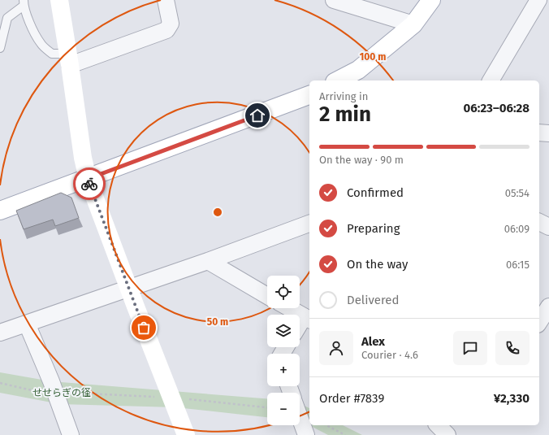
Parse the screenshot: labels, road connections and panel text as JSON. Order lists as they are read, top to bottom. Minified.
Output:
{"parks":["せせらぎの径"],"page":{"heading":["2 min","Arriving in","06:23–06:28"],"panel":["Alex","Courier · 4.6","Order #7839","¥2,330"],"bar":"On the way · 90 m","list":[["Confirmed","05:54"],["Preparing","06:09"],["On the way","06:15"],"Delivered"],"map_buttons":["+","−"]},"rings":["100 m","50 m"]}
